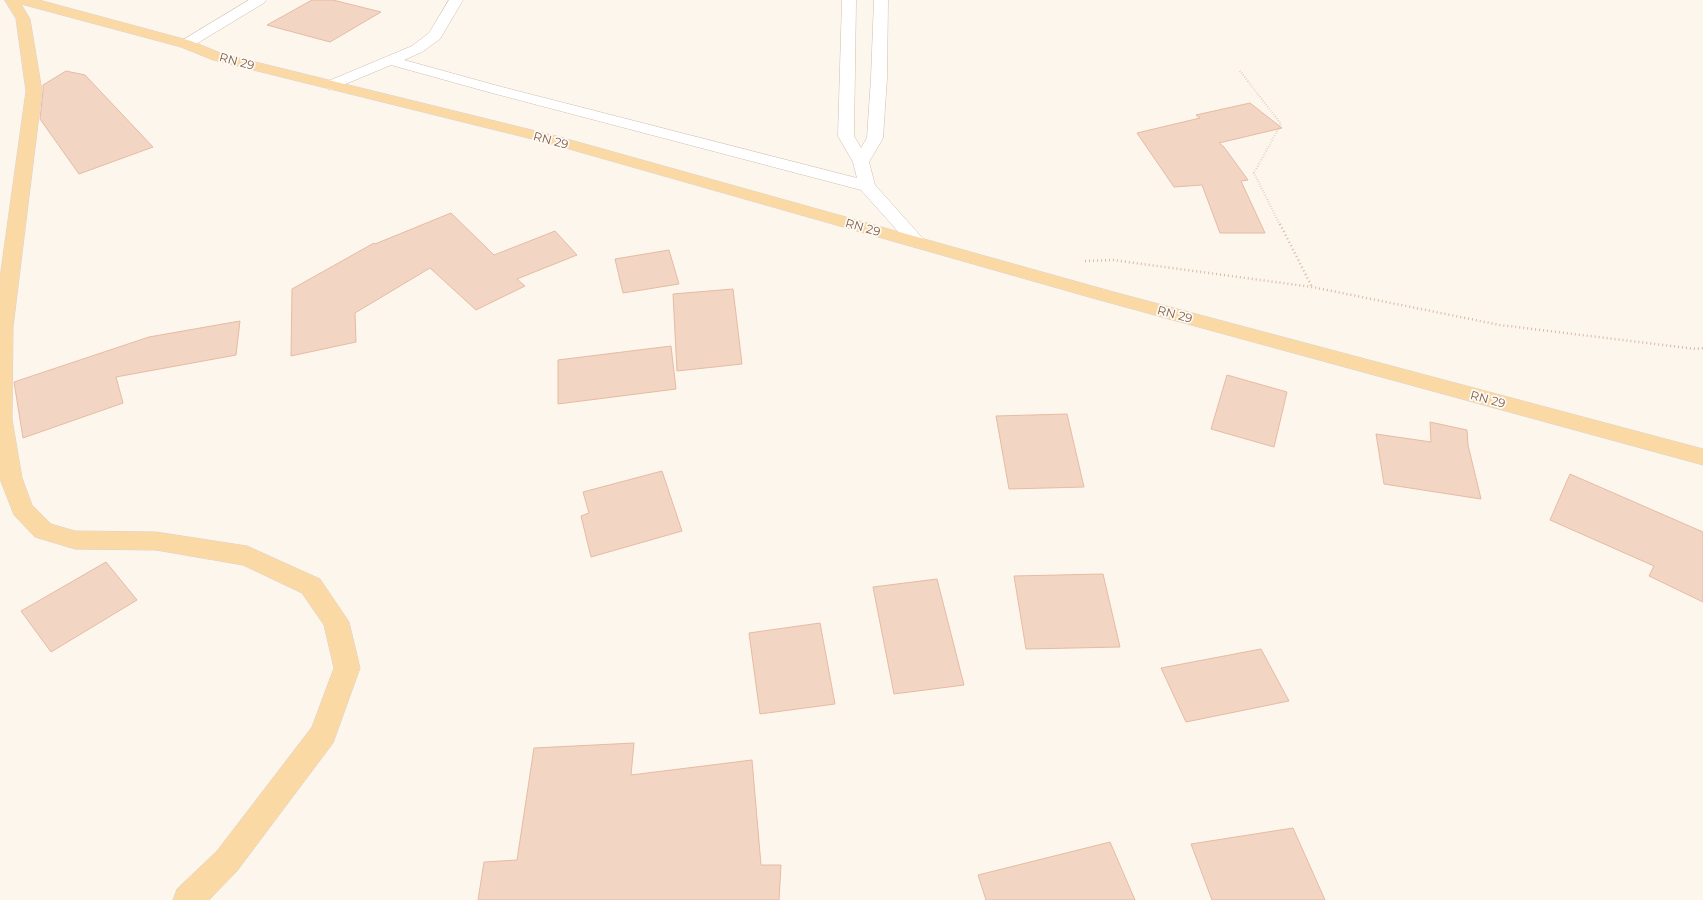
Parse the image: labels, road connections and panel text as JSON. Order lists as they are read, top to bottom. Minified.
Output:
{"streets":{"main road":["RN 29"]}}
